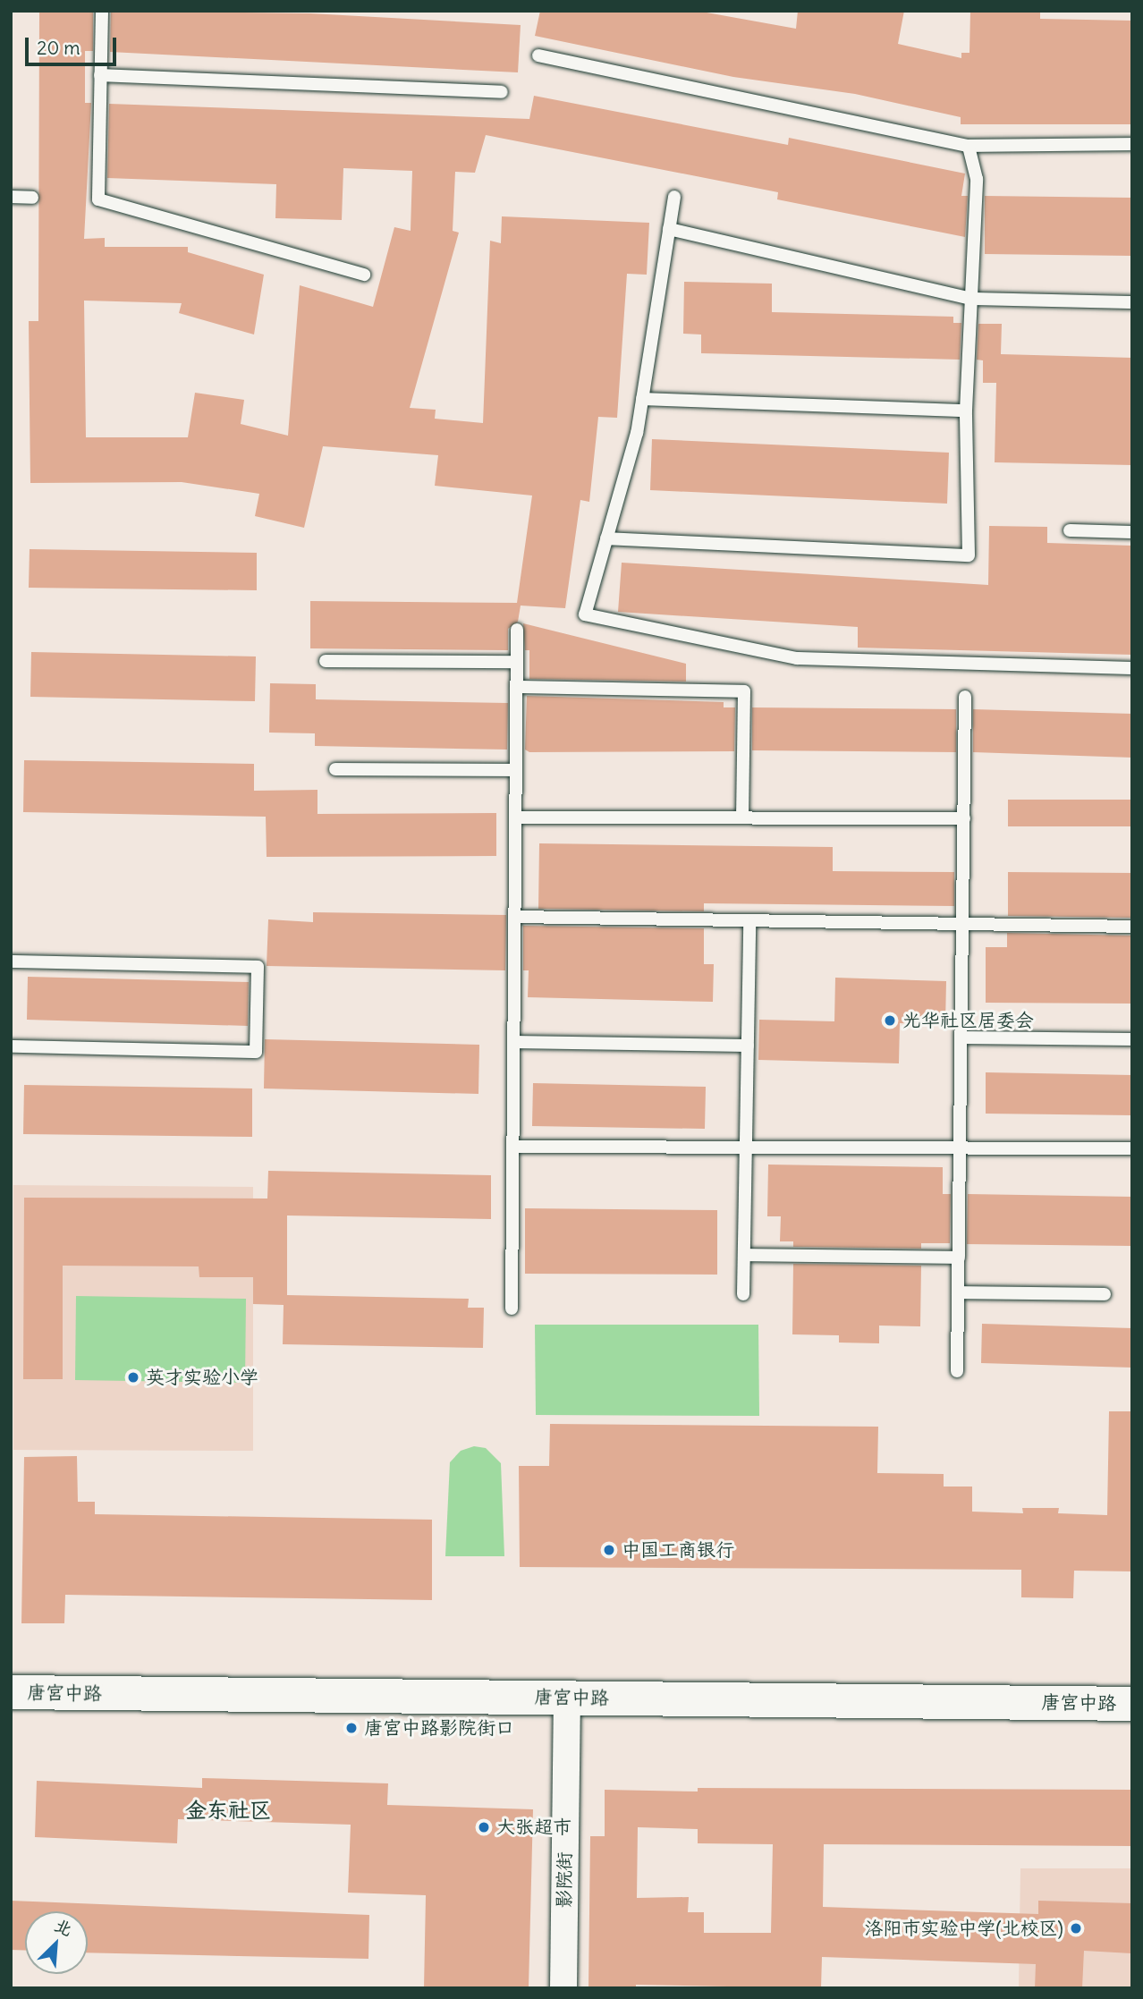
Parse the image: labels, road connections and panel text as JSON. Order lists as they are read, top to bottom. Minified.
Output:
{"streets":{"main road":["唐宫中路"],"street":["影院街"]},"crossings":[["唐宫中路","影院街"]],"districts":["金东社区"],"places":["光华社区居委会","英才实验小学","中国工商银行","唐宫中路影院街口","大张超市","洛阳市实验中学(北校区)"],"scale_bar":"20 m","north":"top right"}
